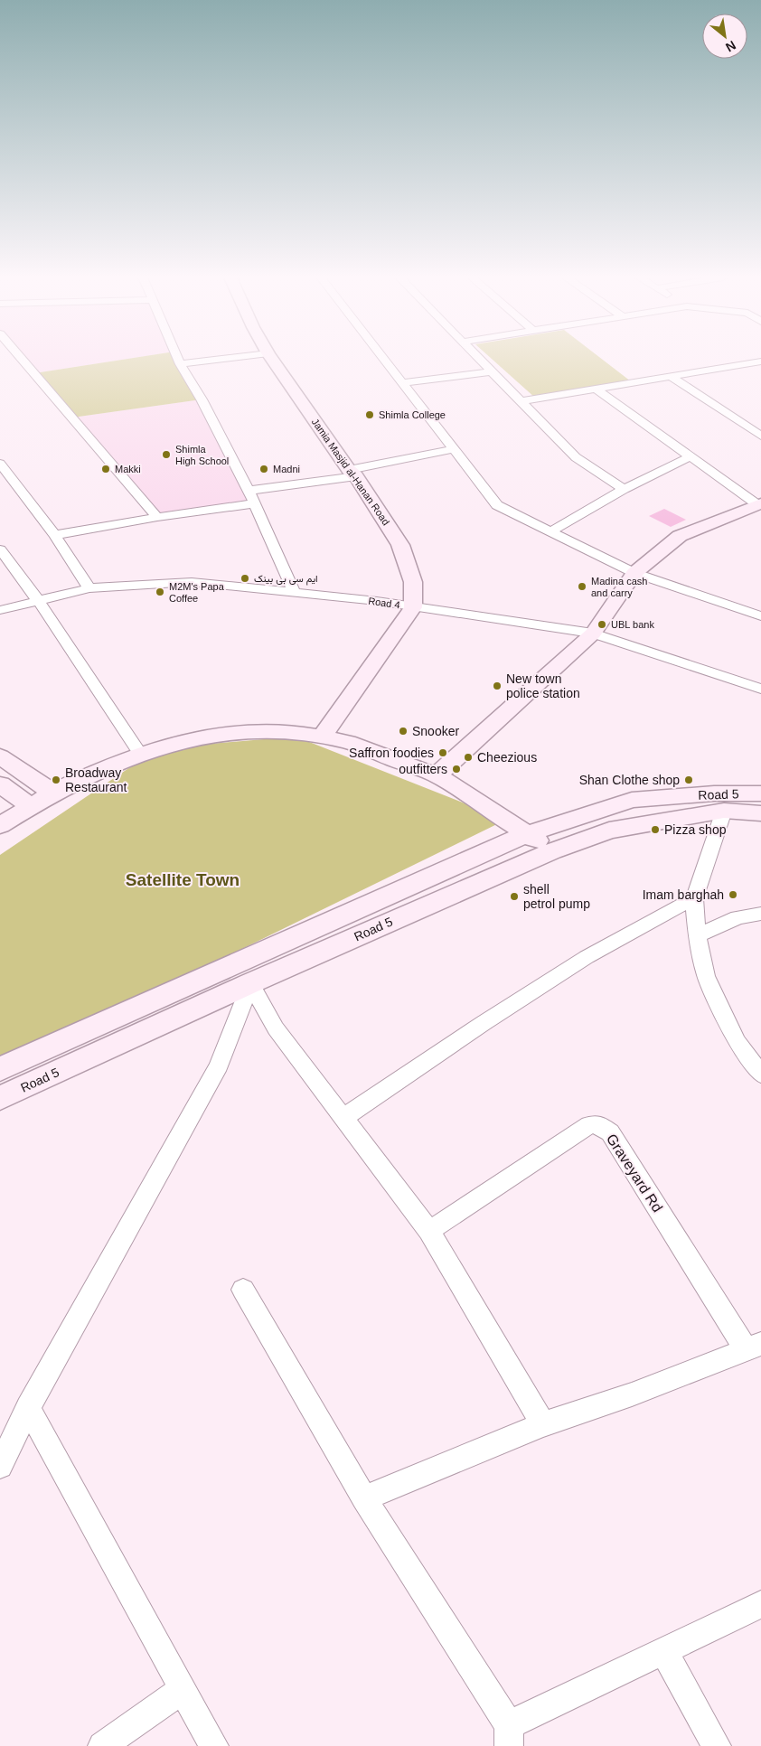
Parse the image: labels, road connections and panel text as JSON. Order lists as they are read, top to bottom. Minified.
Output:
{"streets":{"main road":["Jamia Masjid al-Hanan Road","Road 5"],"street":["Road 4","Graveyard Rd"]},"crossings":[["Jamia Masjid al-Hanan Road","Road 4"]],"districts":["Satellite Town"],"places":["Shimla College","Shimla High School","Makki","Madni","ایم سی بی بینک","Madina cash and carry","M2M's Papa Coffee","UBL bank","New town police station","Snooker","Saffron foodies","Cheezious","outfitters","Broadway Restaurant","Shan Clothe shop","Pizza shop","Imam barghah","shell petrol pump"],"north":"bottom right"}
